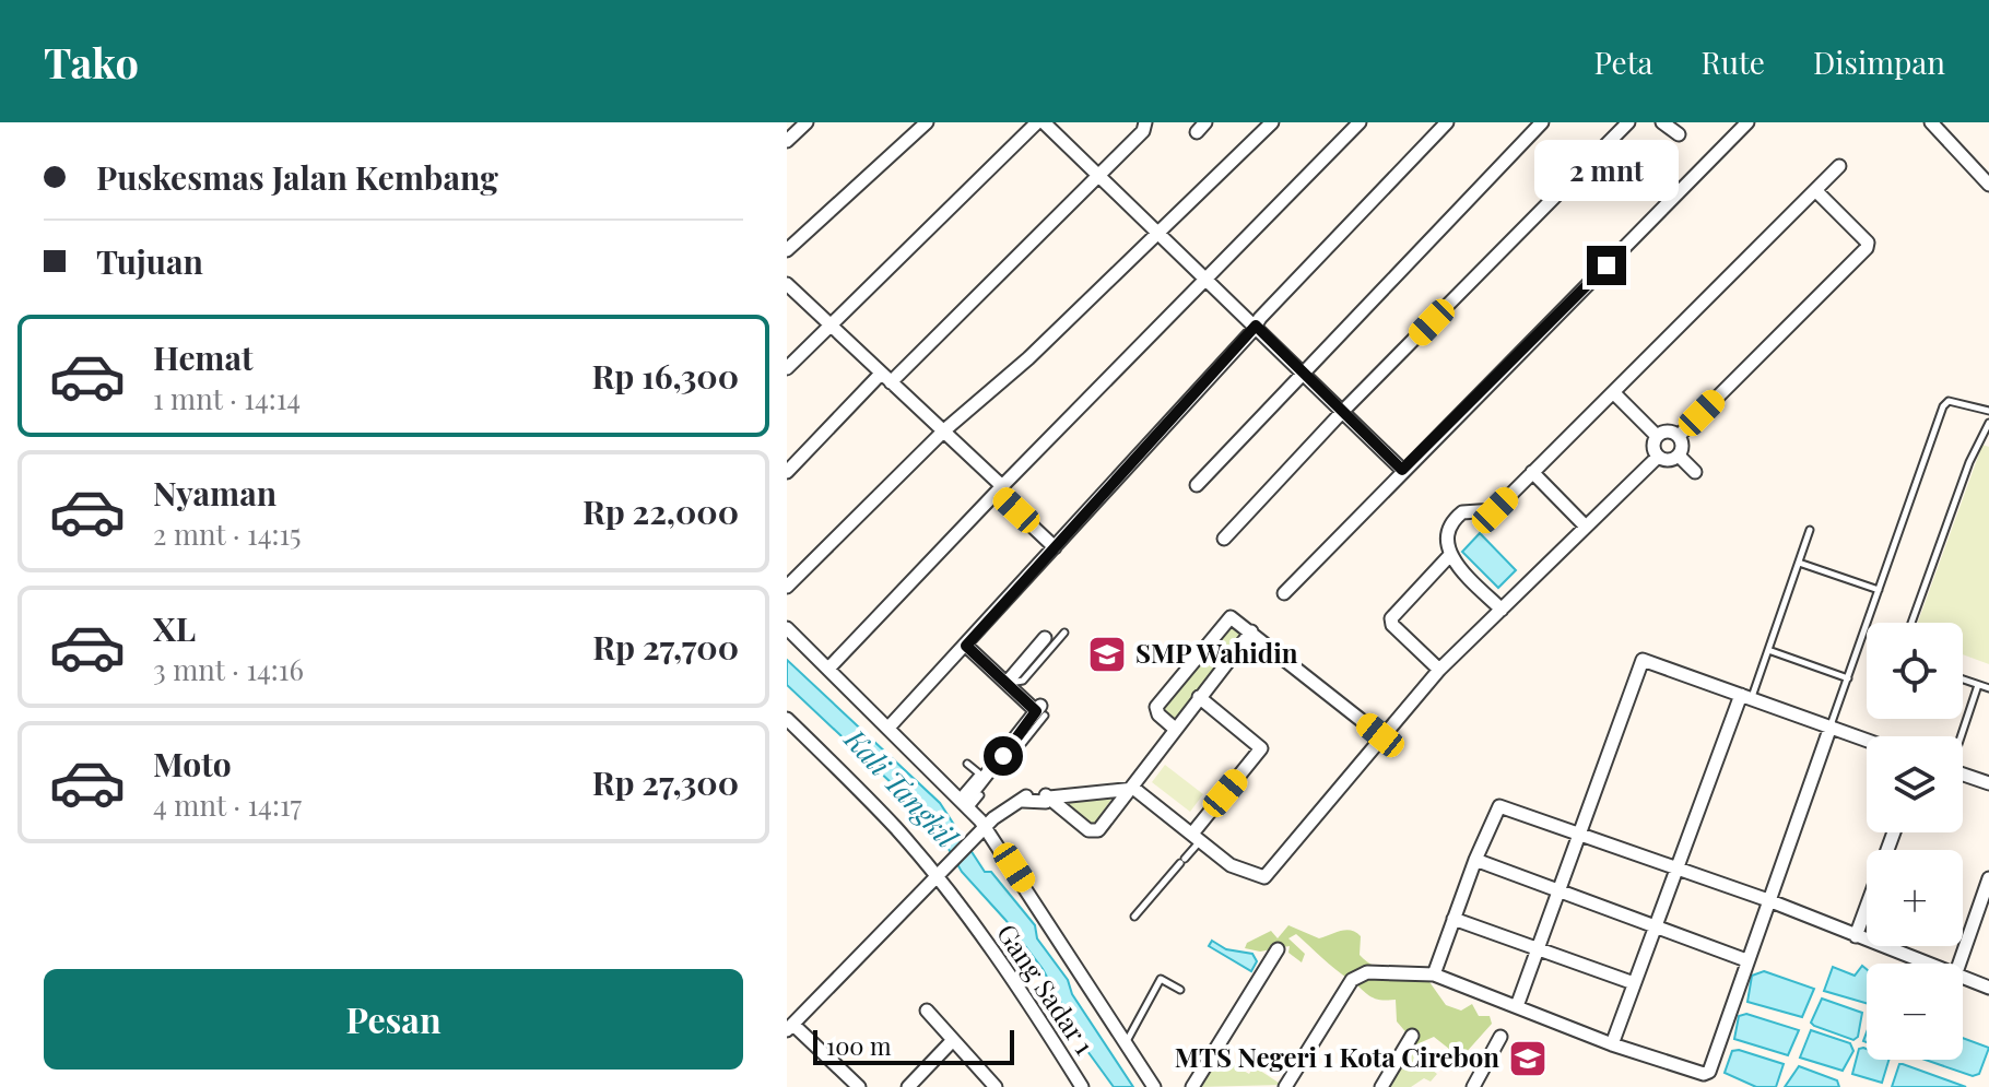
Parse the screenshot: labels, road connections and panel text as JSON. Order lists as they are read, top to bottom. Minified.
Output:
{"streets":{"street":["Gang Sadar 1"]},"water":["Kali Tangkil"],"places":{"school or university":["SMP Wahidin","MTS Negeri 1 Kota Cirebon"]},"scale_bar":"100 m","page":{"header":"Tako","nav":["Peta","Rute","Disimpan"],"banner":["Puskesmas Jalan Kembang","Tujuan"],"bubble":"2 mnt","list":[{"name":"Hemat","note":"1 mnt · 14:14","value":"Rp 16,300"},{"name":"Nyaman","note":"2 mnt · 14:15","value":"Rp 22,000"},{"name":"XL","note":"3 mnt · 14:16","value":"Rp 27,700"},{"name":"Moto","note":"4 mnt · 14:17","value":"Rp 27,300"}],"map_buttons":["+","−"],"buttons":"Pesan","scale":"100 m"}}
